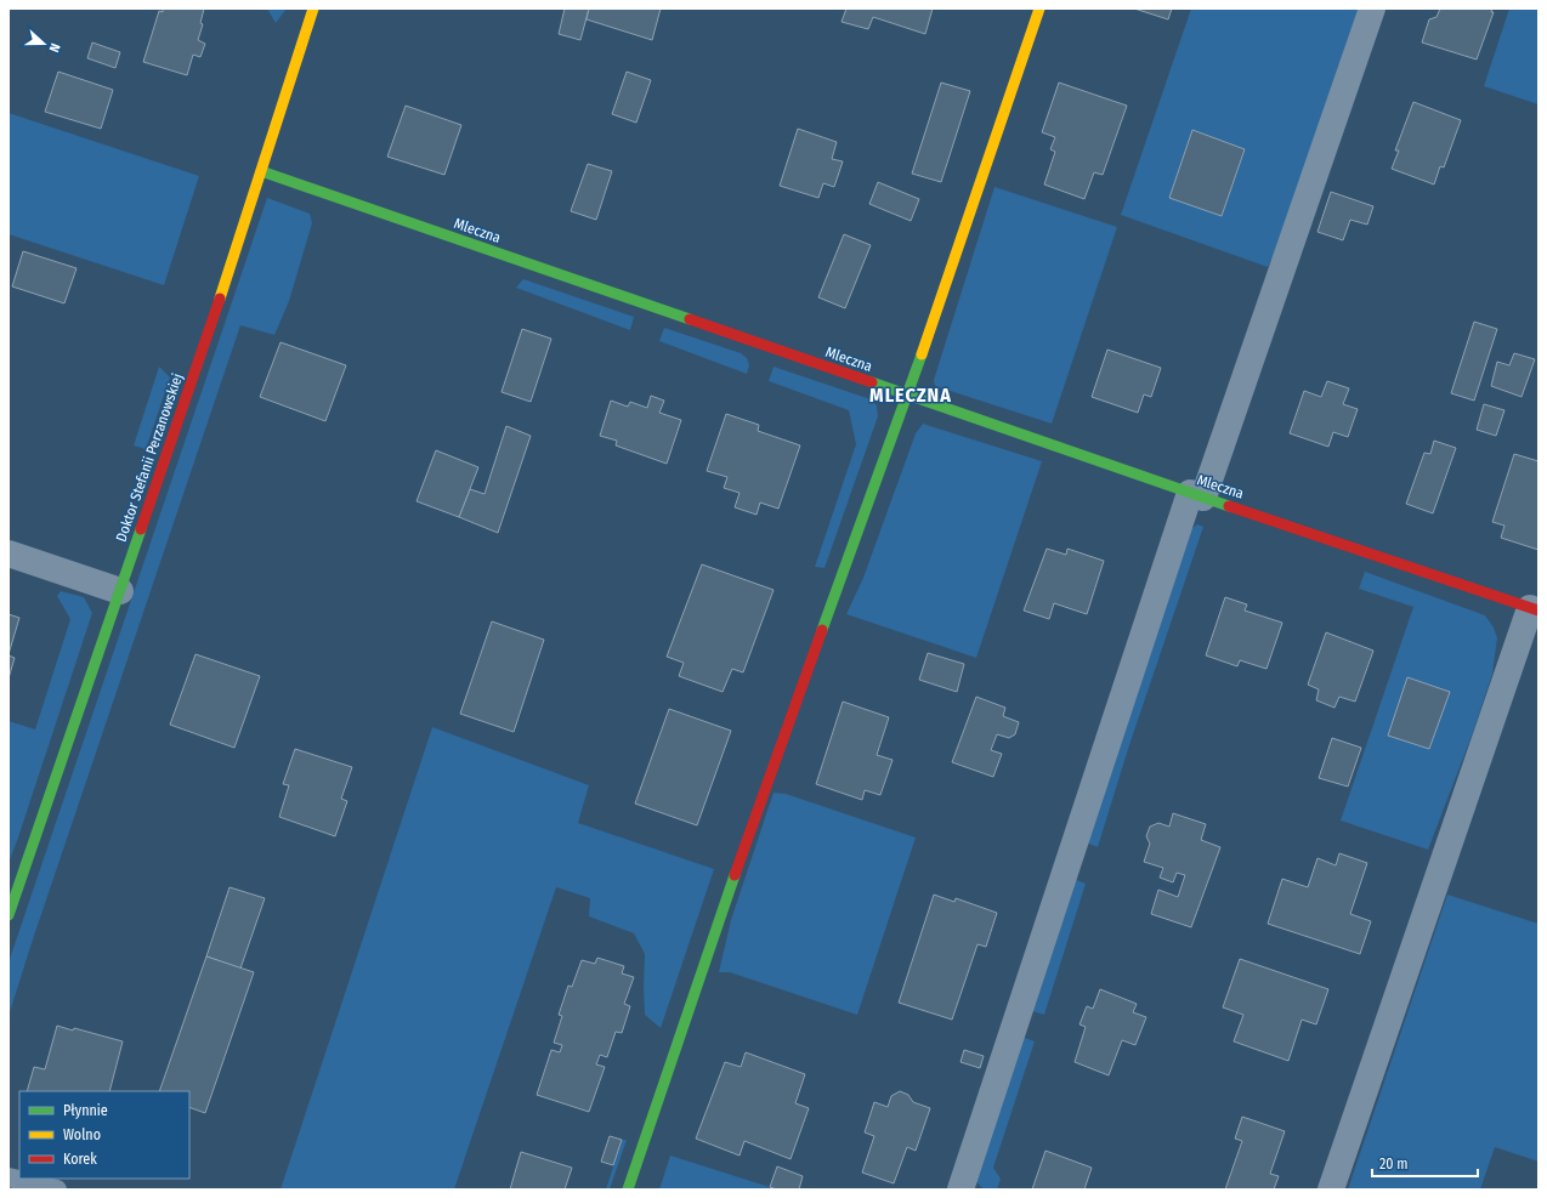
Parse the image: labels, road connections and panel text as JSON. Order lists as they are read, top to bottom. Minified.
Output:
{"streets":{"street":["Mleczna","Doktor Stefanii Perzanowskiej"]},"crossings":[["Mleczna","Doktor Stefanii Perzanowskiej"]],"districts":["MLECZNA"],"legend":["Płynnie","Wolno","Korek"],"scale_bar":"20 m","north":"right"}
